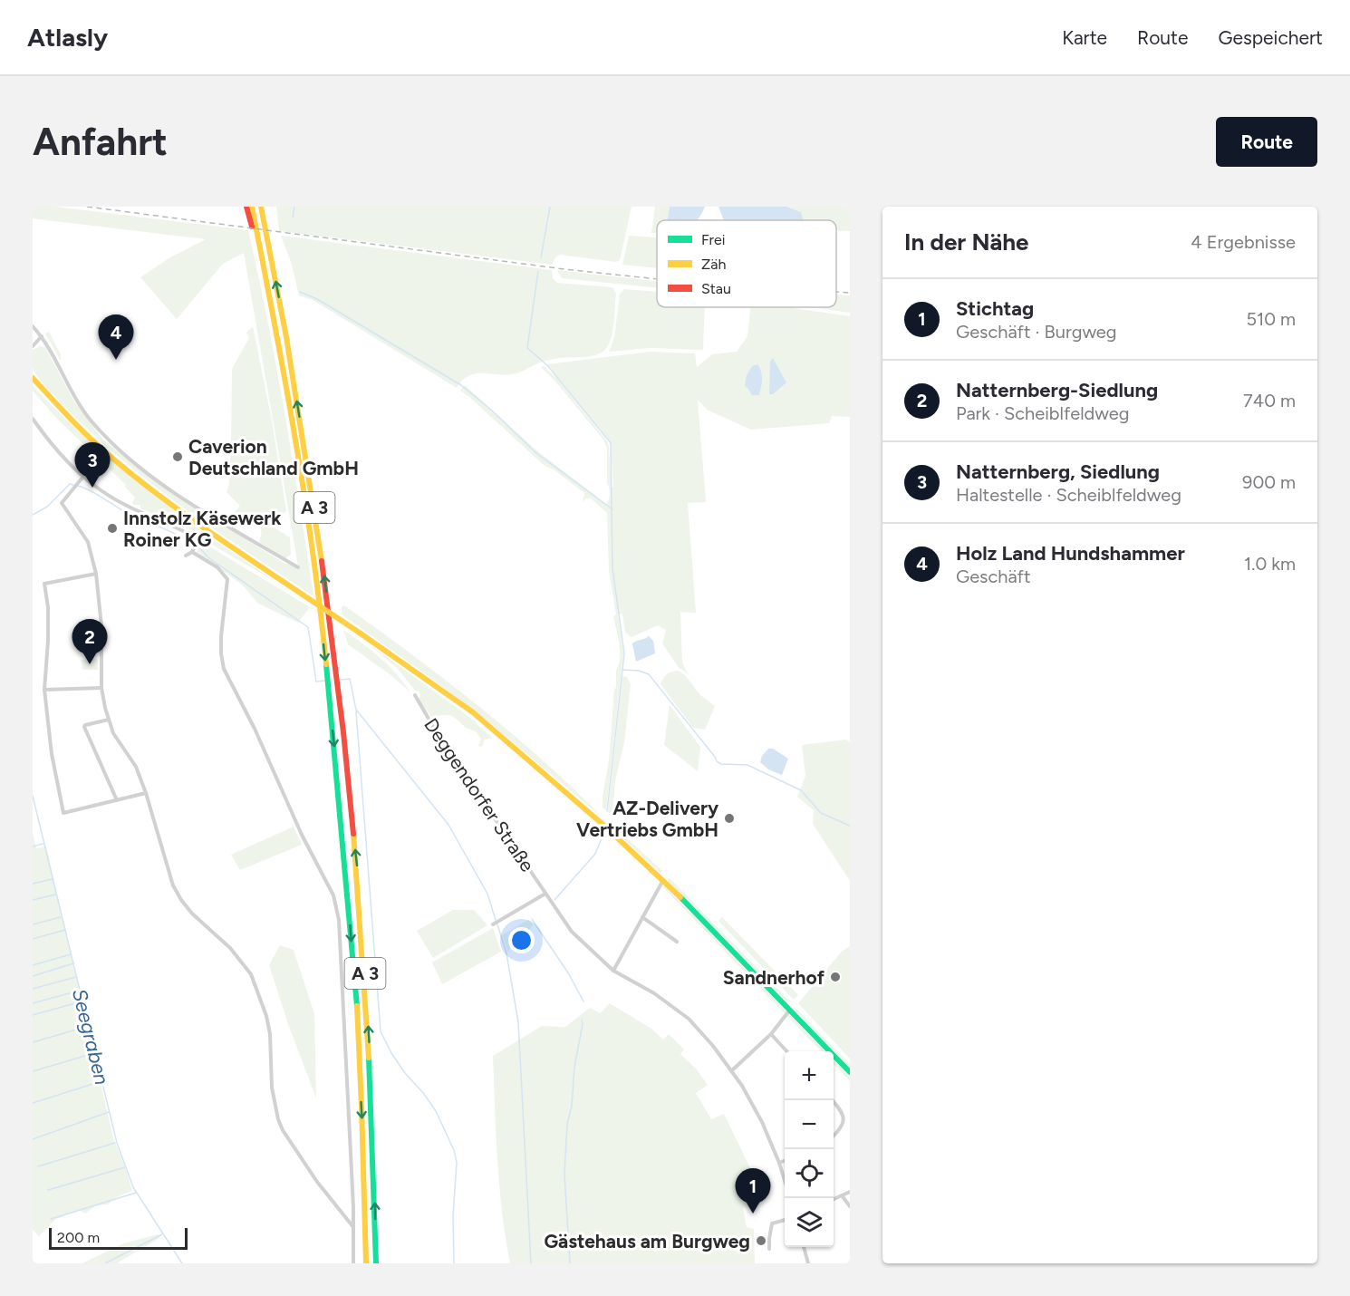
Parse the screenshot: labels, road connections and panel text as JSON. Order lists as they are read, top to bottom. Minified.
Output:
{"streets":{"main road":["A 3"],"street":["Deggendorfer Straße"]},"water":["Seegraben"],"places":["Caverion Deutschland GmbH","Innstolz Käsewerk Roiner KG","AZ-Delivery Vertriebs GmbH","Sandnerhof","Gästehaus am Burgweg"],"legend":["Frei","Zäh","Stau"],"scale_bar":"200 m","page":{"header":"Atlasly","nav":["Karte","Route","Gespeichert"],"buttons":"Route","title":"Anfahrt","heading":["In der Nähe","4 Ergebnisse"],"list":[{"mark":"1","name":"Stichtag","note":"Geschäft · Burgweg","value":"510 m"},{"mark":"2","name":"Natternberg-Siedlung","note":"Park · Scheiblfeldweg","value":"740 m"},{"mark":"3","name":"Natternberg, Siedlung","note":"Haltestelle · Scheiblfeldweg","value":"900 m"},{"mark":"4","name":"Holz Land Hundshammer","note":"Geschäft","value":"1.0 km"}],"pins":["4","3","2","1"],"map_buttons":["+","−"],"scale":"200 m"}}
